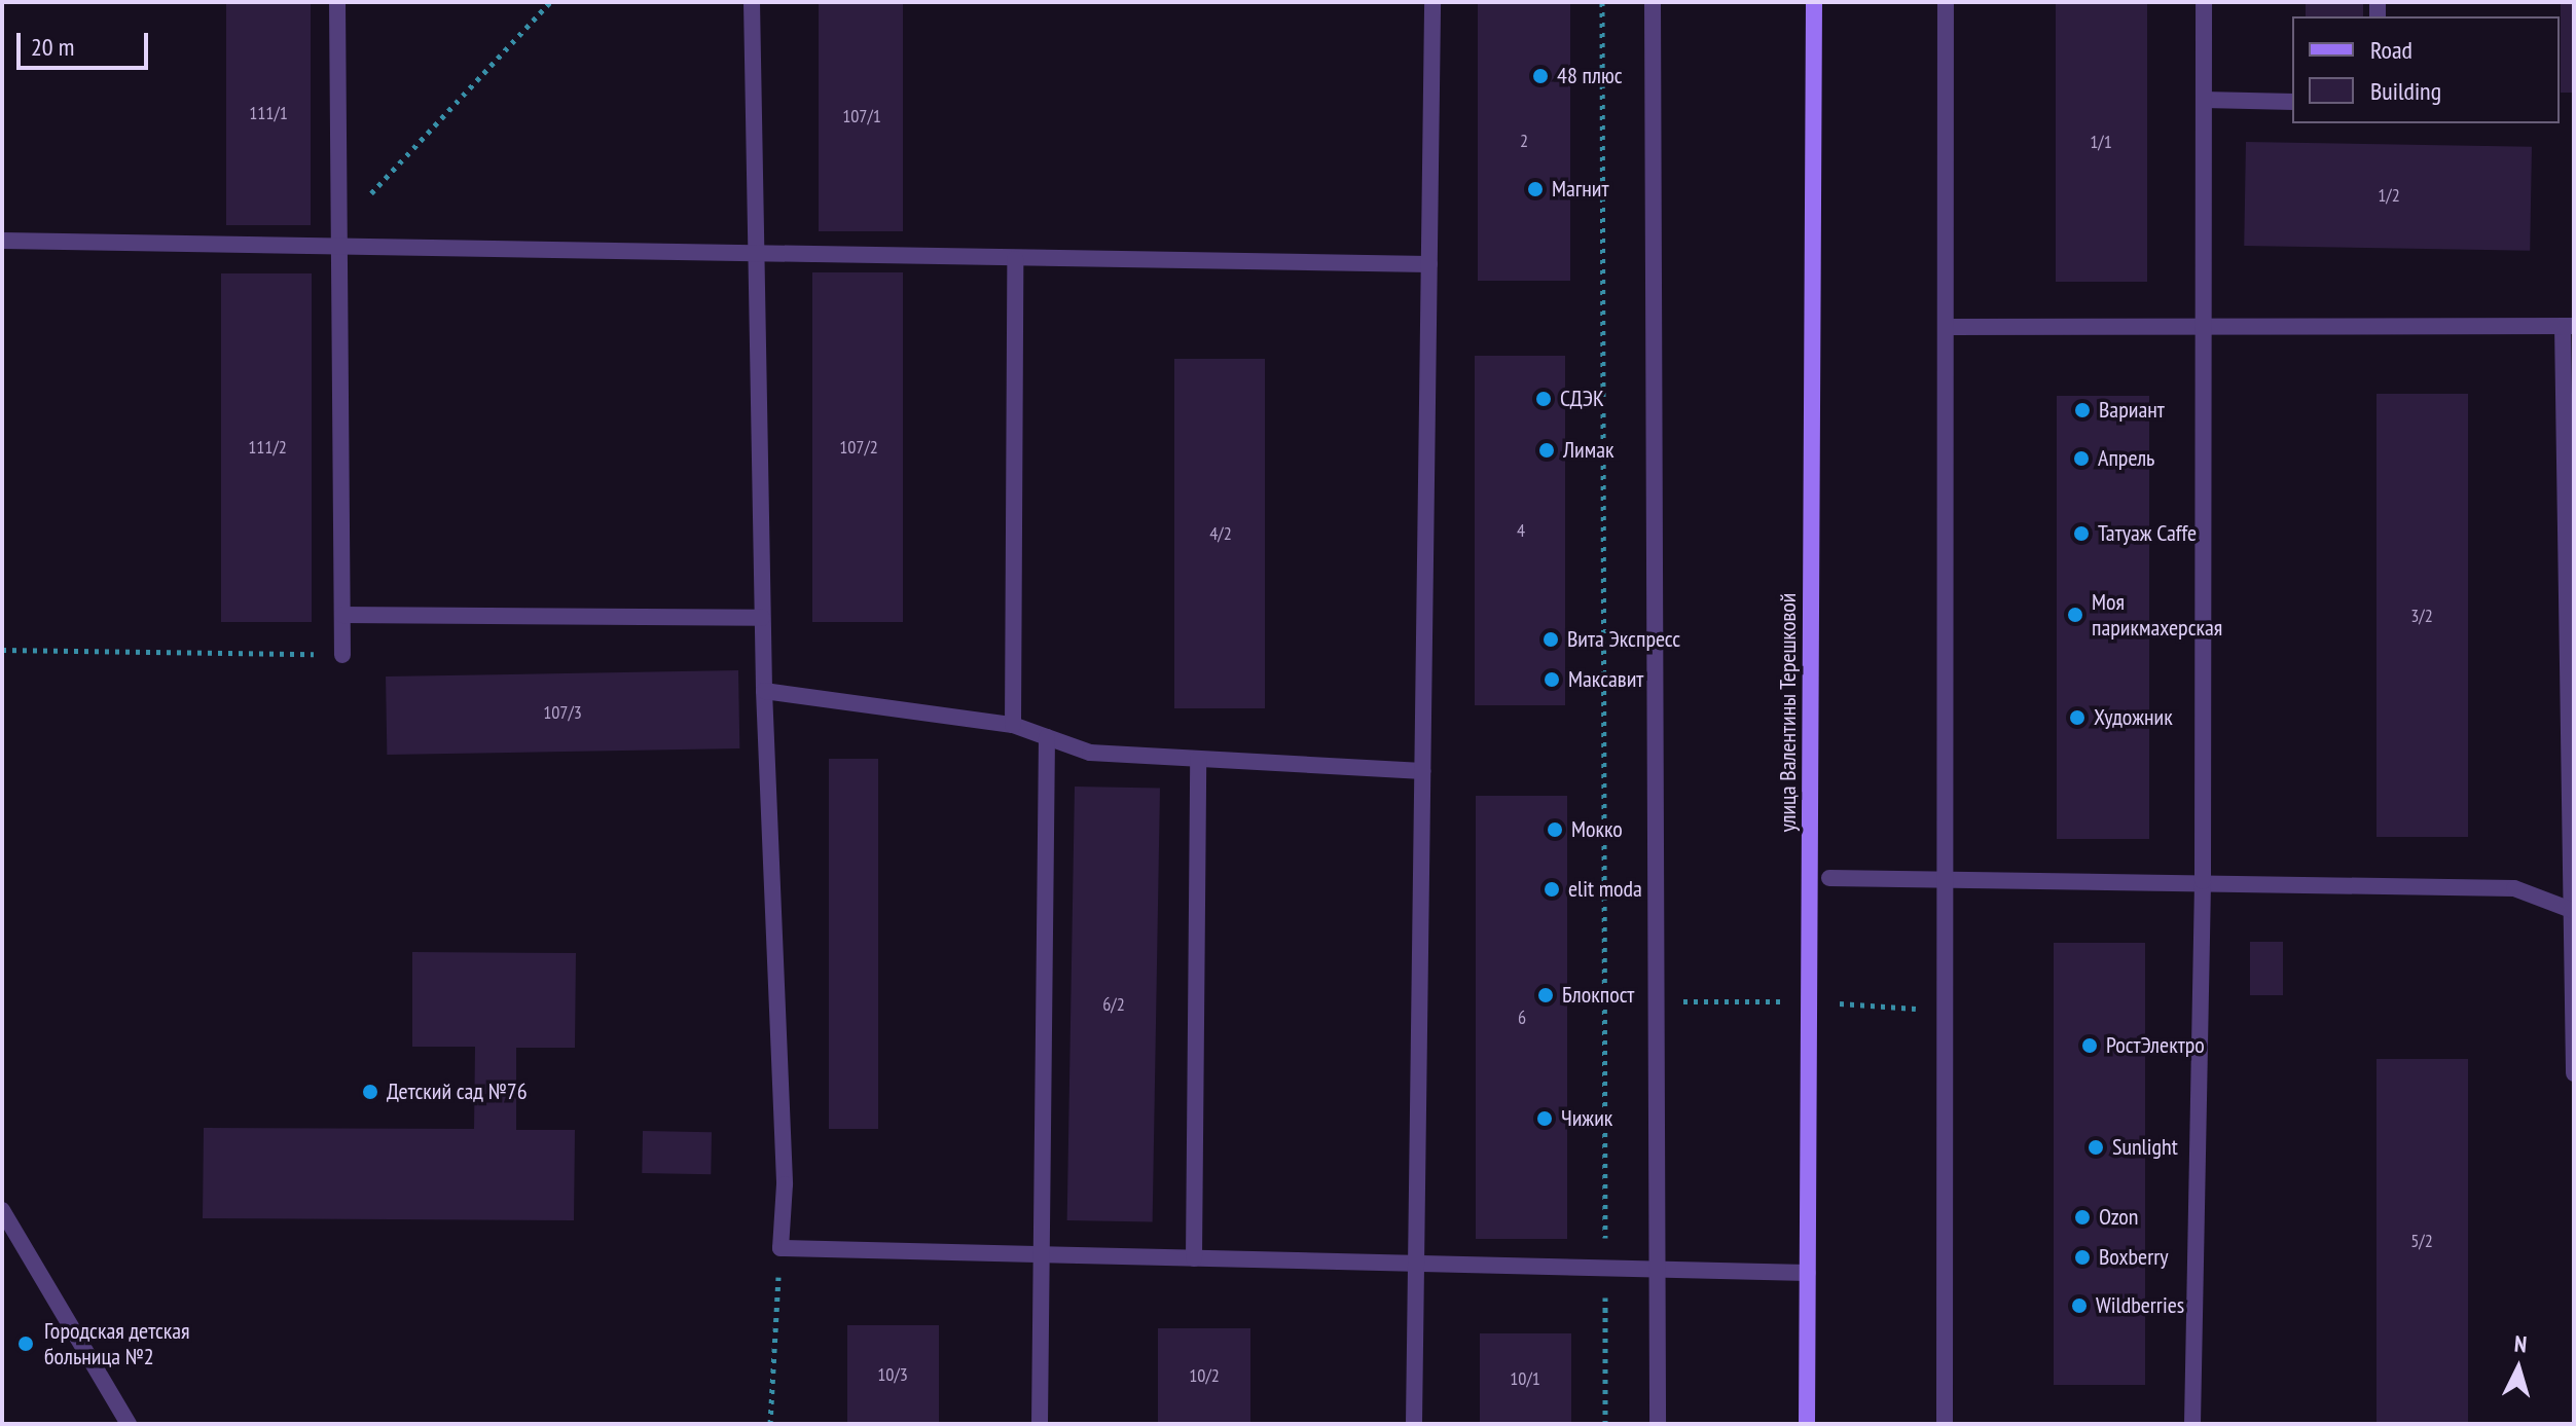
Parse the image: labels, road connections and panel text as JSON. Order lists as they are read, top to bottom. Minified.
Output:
{"streets":{"main road":["улица Валентины Терешковой"]},"places":["48 плюс","Магнит","СДЭК","Вариант","Лимак","Апрель","Татуаж Caffe","Моя парикмахерская","Вита Экспресс","Максавит","Художник","Мокко","elit moda","Блокпост","РостЭлектро","Детский сад №76","Чижик","Sunlight","Ozon","Boxberry","Wildberries","Городская детская больница №2"],"house_numbers":["111/1","107/1","2","1/1","1/2","111/2","107/2","4","4/2","3/2","107/3","6/2","6","5/2","10/3","10/2","10/1"],"legend":["Road","Building"],"scale_bar":"20 m","north":"top"}
